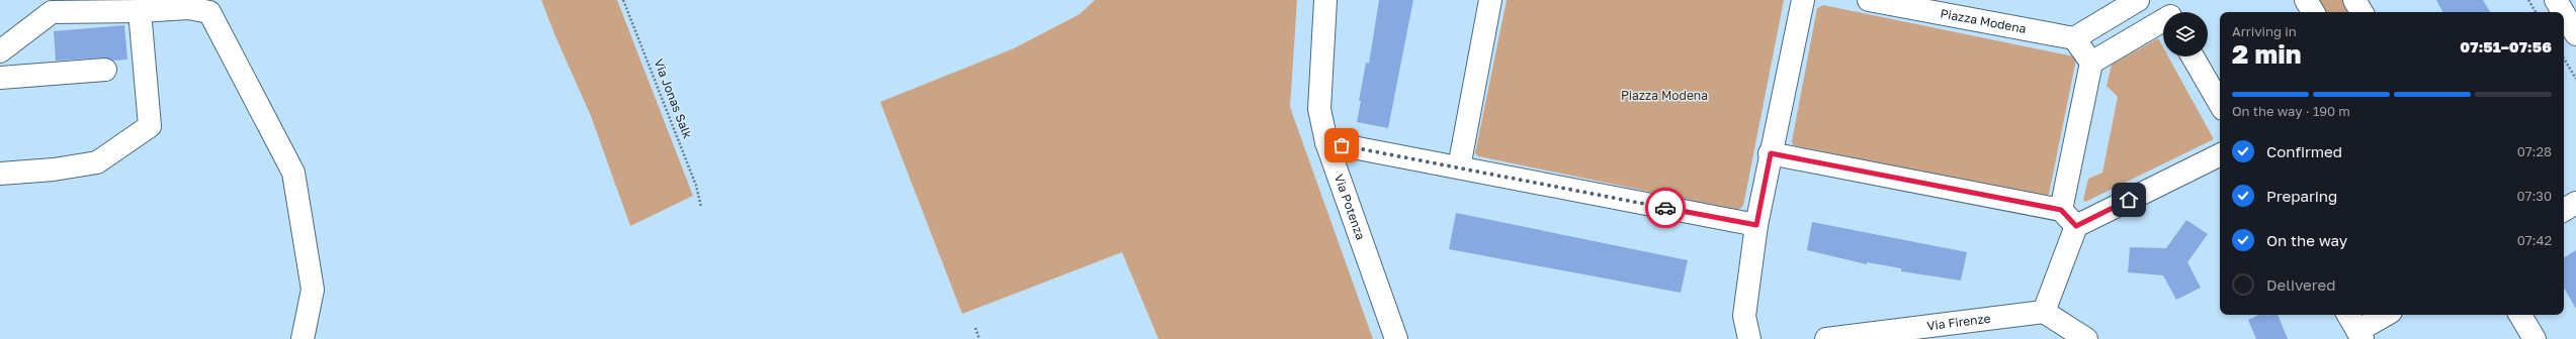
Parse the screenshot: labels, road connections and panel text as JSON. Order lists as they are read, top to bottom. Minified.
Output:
{"streets":{"street":["Piazza Modena","Via Potenza","Via Firenze"],"path":["Via Jonas Salk"]},"parks":["Piazza Modena"],"page":{"heading":["2 min","Arriving in","07:51–07:56"],"bar":"On the way · 190 m","list":[["Confirmed","07:28"],["Preparing","07:30"],["On the way","07:42"],"Delivered"]}}
